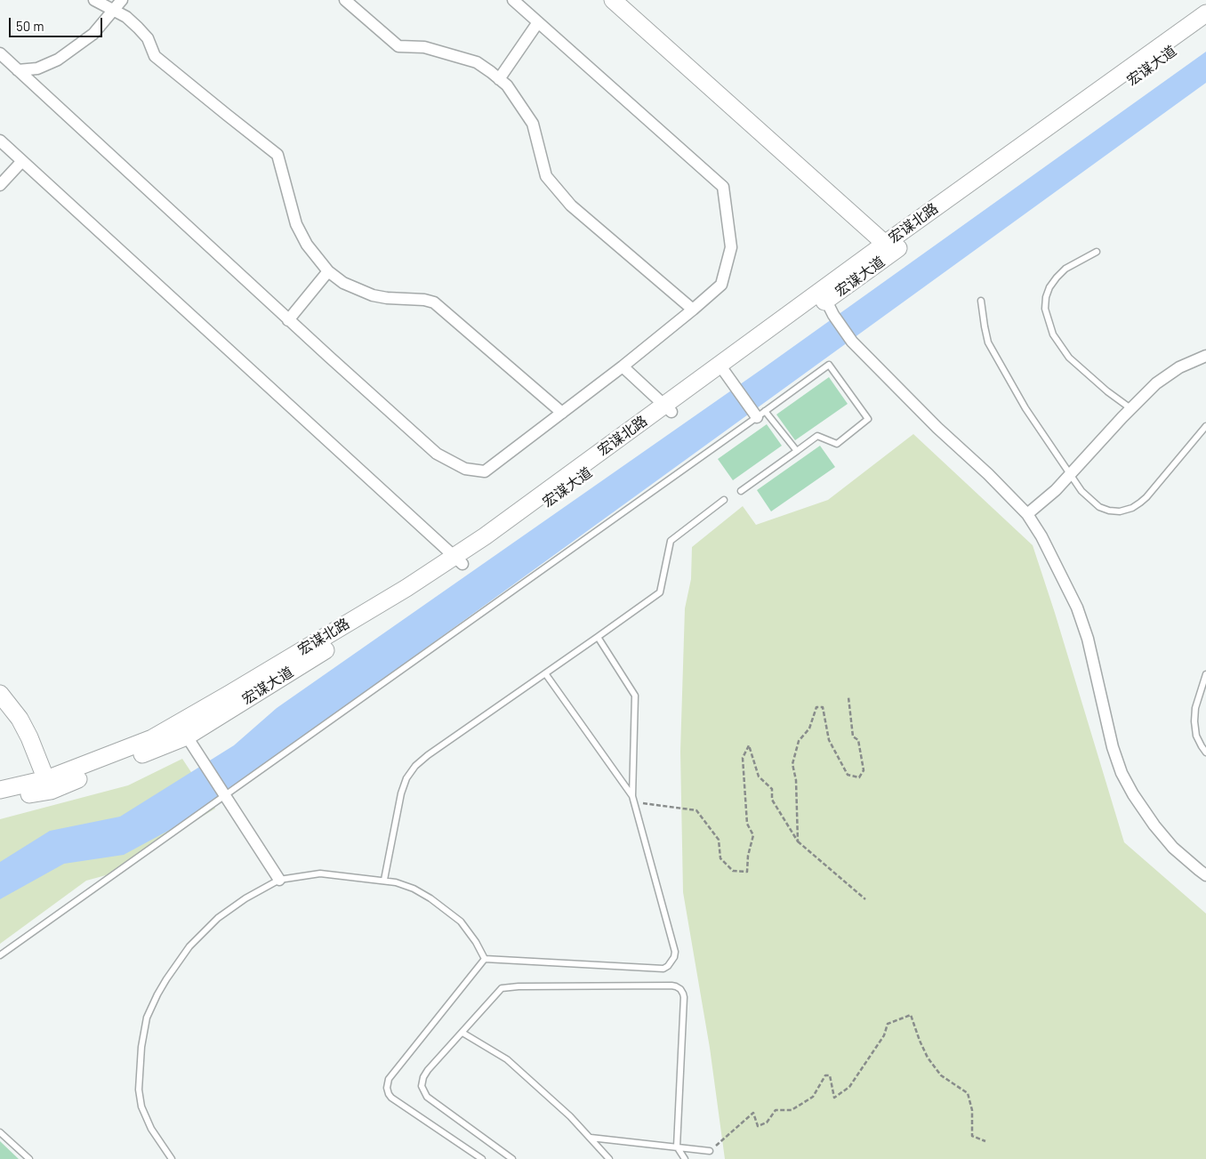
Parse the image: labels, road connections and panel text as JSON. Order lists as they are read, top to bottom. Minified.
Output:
{"streets":{"main road":["宏谋大道","宏谋北路"]},"crossings":[["宏谋大道","宏谋北路"]],"scale_bar":"50 m"}
